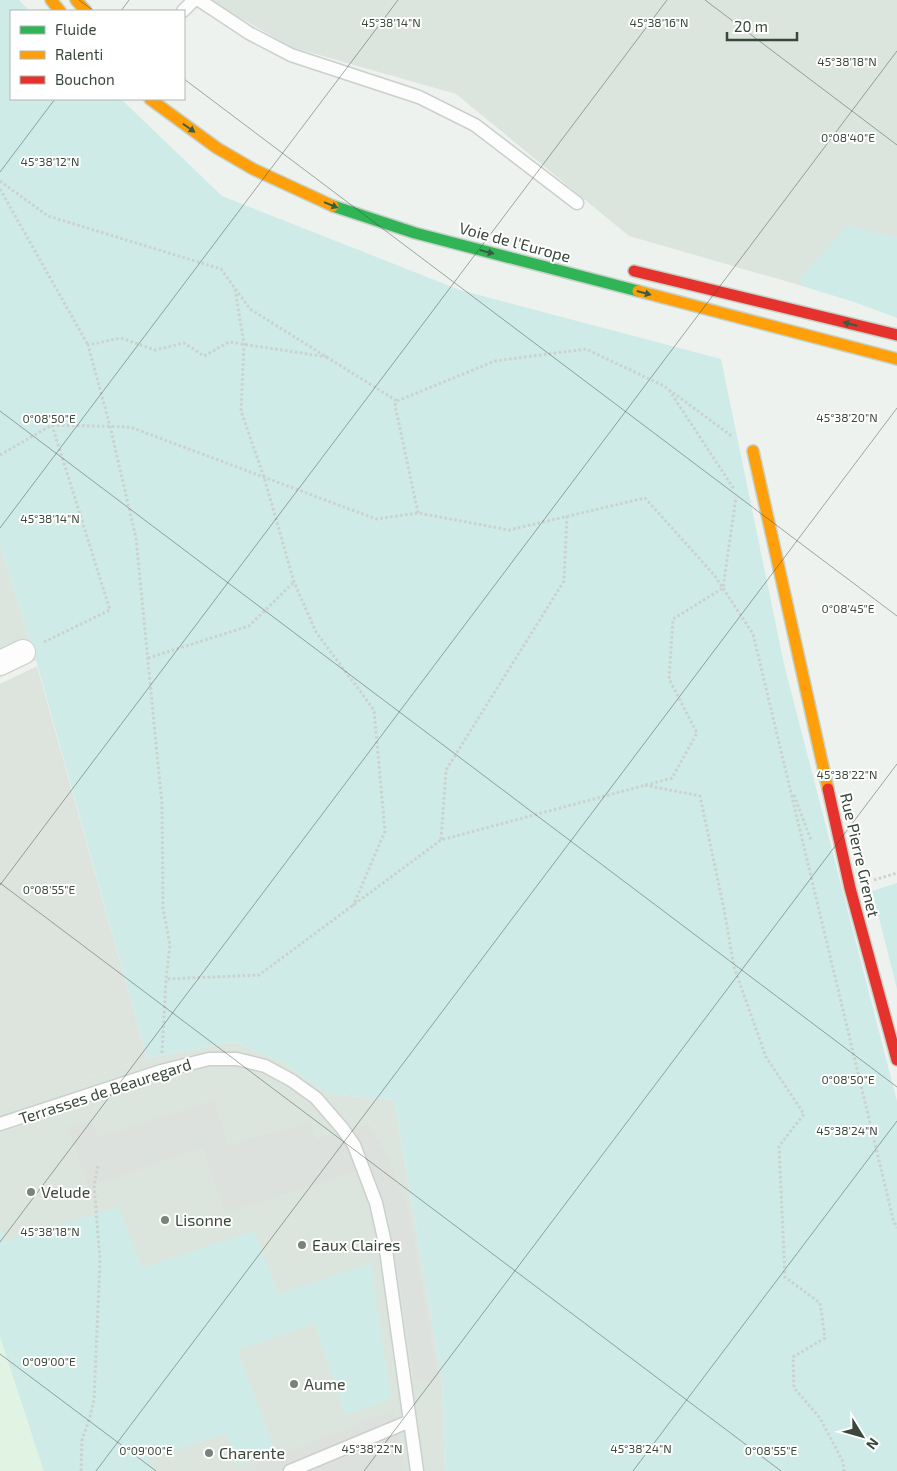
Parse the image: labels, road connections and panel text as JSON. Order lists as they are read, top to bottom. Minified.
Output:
{"streets":{"main road":["Voie de l'Europe","Rue Pierre Grenet"],"lane":["Terrasses de Beauregard"]},"places":["Velude","Lisonne","Eaux Claires","Aume","Charente"],"legend":["Fluide","Ralenti","Bouchon"],"scale_bar":"20 m","north":"bottom right","coordinates":["45°38'14\"N","45°38'16\"N","45°38'18\"N","0°08'40\"E","45°38'12\"N","45°38'20\"N","0°08'50\"E","0°08'45\"E","45°38'22\"N","0°08'55\"E","45°38'24\"N","0°09'00\"E"]}
